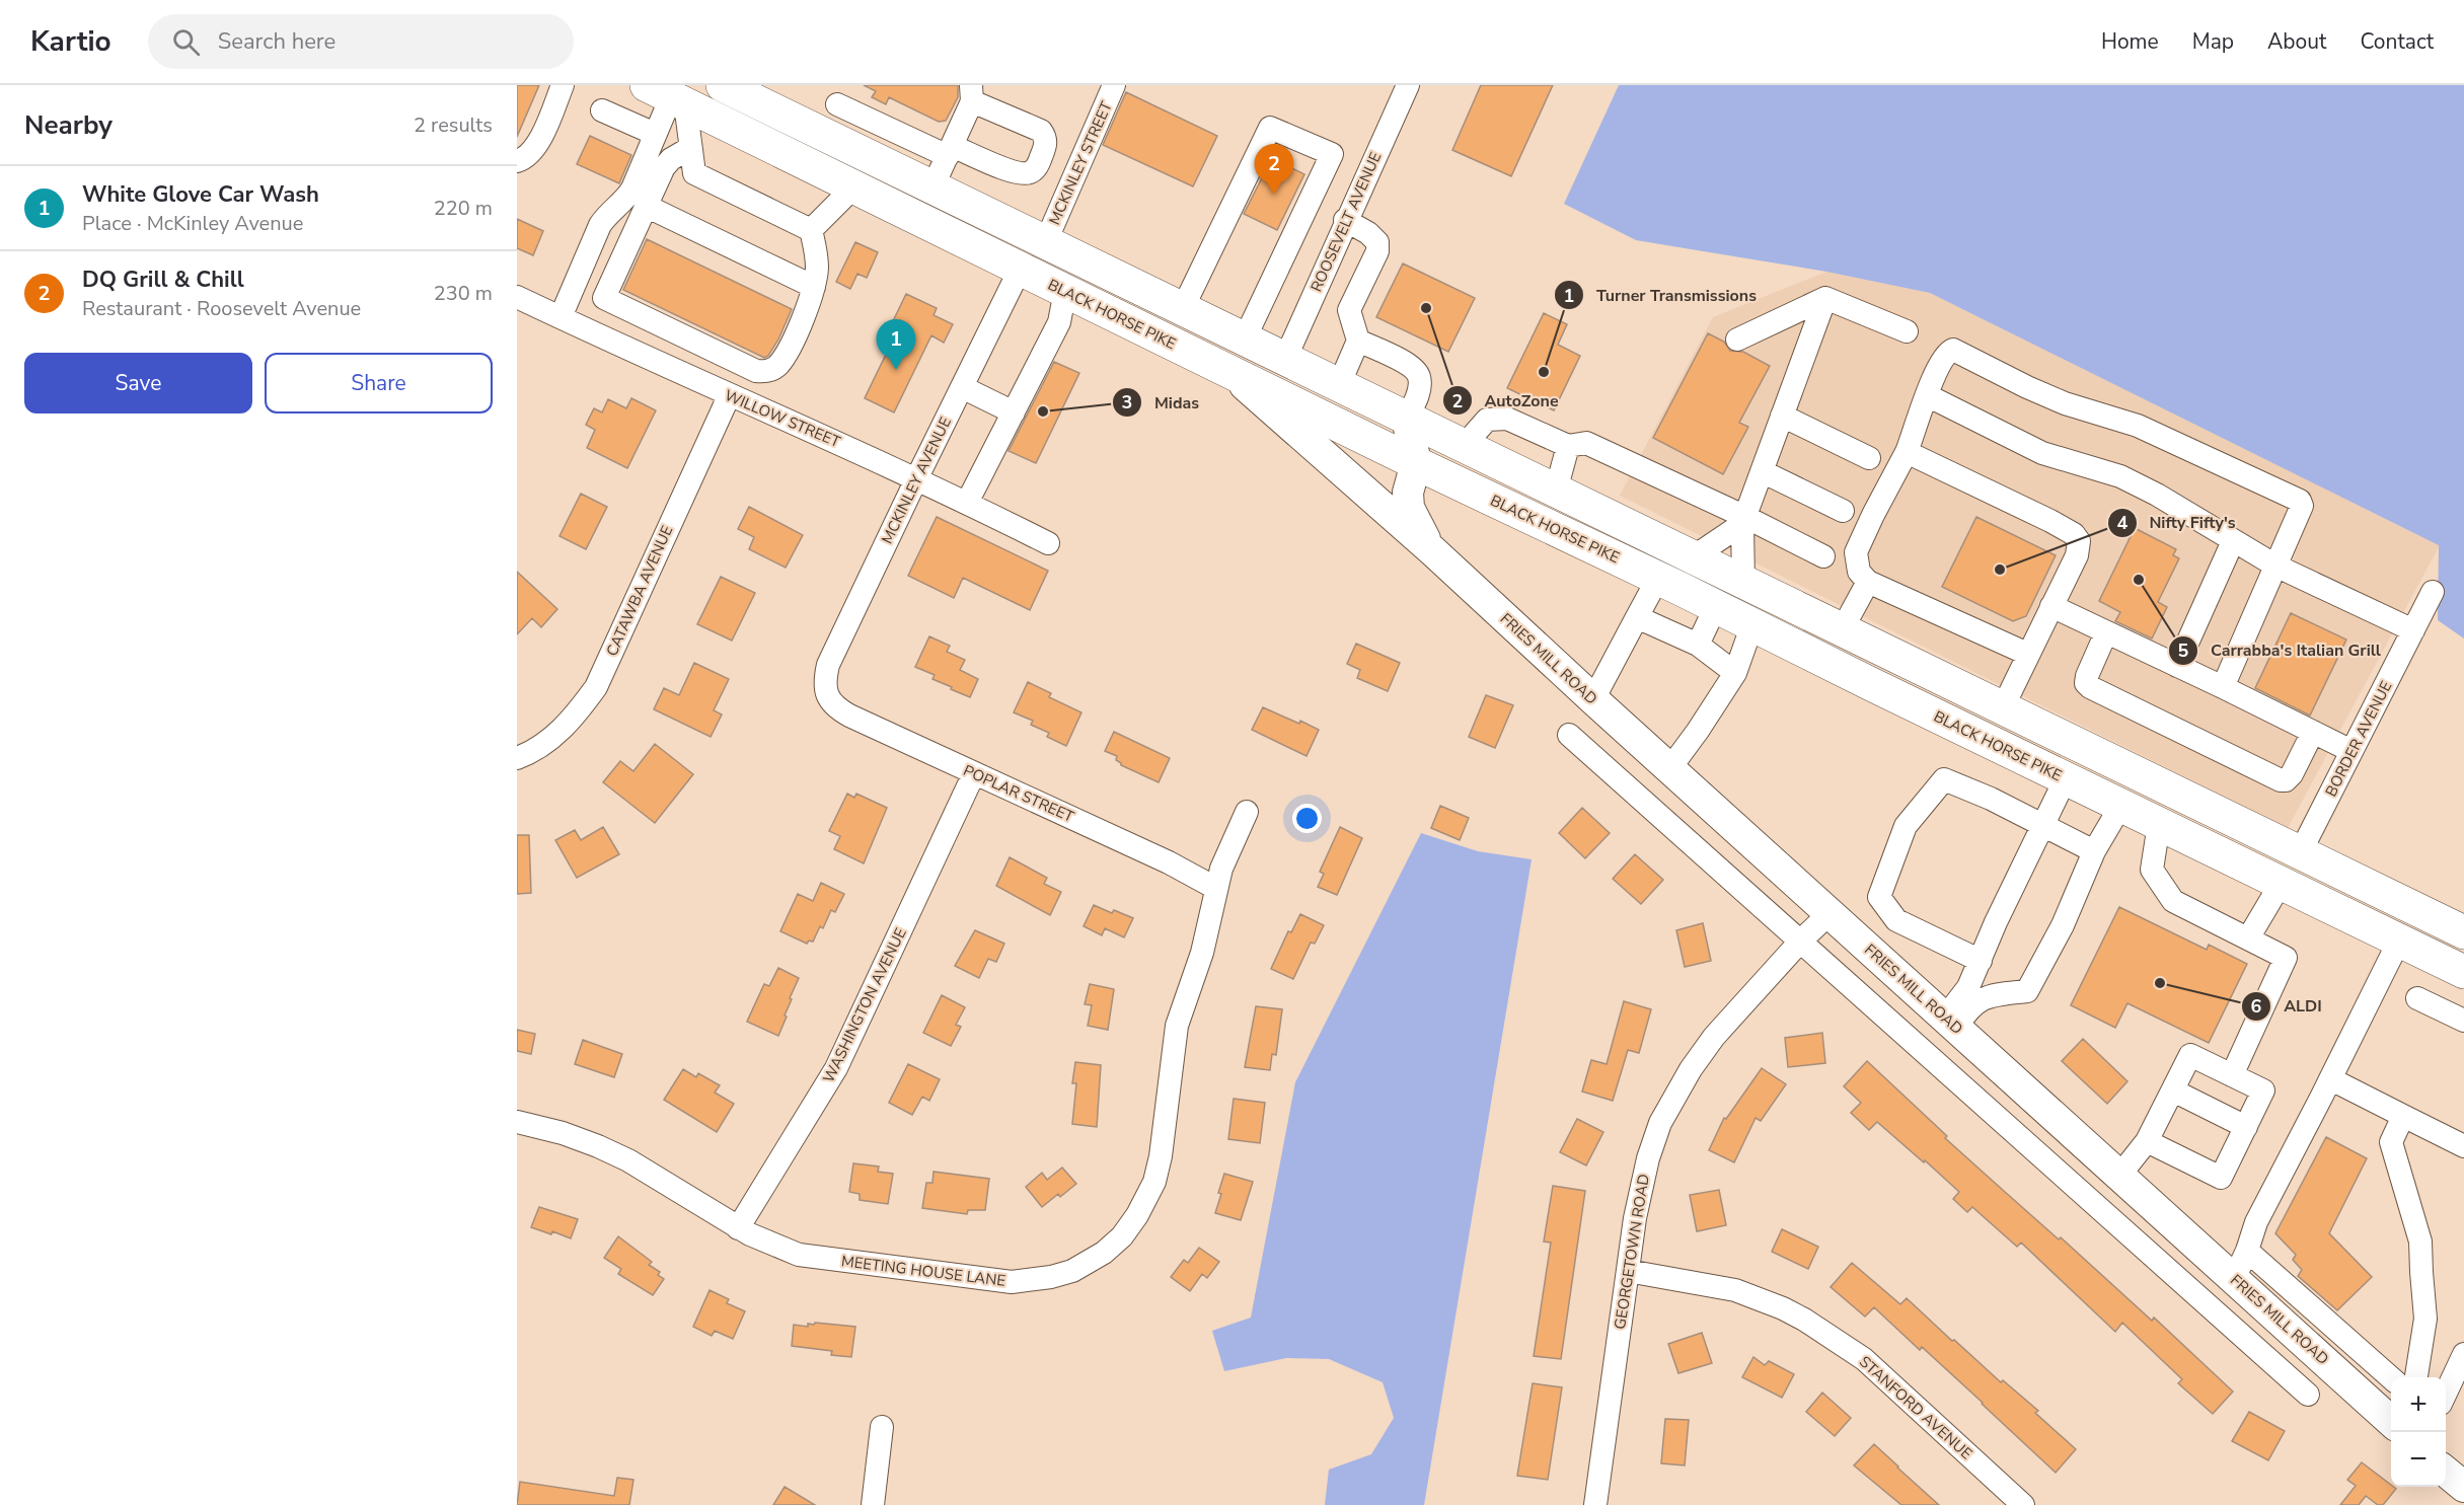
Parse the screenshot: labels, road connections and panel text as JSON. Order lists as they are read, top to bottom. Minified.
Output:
{"streets":{"highway":["BLACK HORSE PIKE"],"main road":["FRIES MILL ROAD"],"street":["MCKINLEY STREET","ROOSEVELT AVENUE","WILLOW STREET","MCKINLEY AVENUE","CATAWBA AVENUE","BORDER AVENUE","POPLAR STREET","WASHINGTON AVENUE","GEORGETOWN ROAD","MEETING HOUSE LANE","STANFORD AVENUE"]},"crossings":[["BLACK HORSE PIKE","MCKINLEY AVENUE"],["BLACK HORSE PIKE","FRIES MILL ROAD"],["WILLOW STREET","MCKINLEY AVENUE"],["WILLOW STREET","CATAWBA AVENUE"],["MCKINLEY AVENUE","POPLAR STREET"],["FRIES MILL ROAD","GEORGETOWN ROAD"],["POPLAR STREET","WASHINGTON AVENUE"],["POPLAR STREET","MEETING HOUSE LANE"],["WASHINGTON AVENUE","MEETING HOUSE LANE"],["GEORGETOWN ROAD","STANFORD AVENUE"]],"places":["AutoZone","Turner Transmissions","Midas","Nifty Fifty's","Carrabba's Italian Grill","ALDI"],"page":{"header":"Kartio","search":"Search here","nav":["Home","Map","About","Contact"],"heading":["Nearby","2 results"],"pins":["2","1"],"list":[{"mark":"1","name":"White Glove Car Wash","note":"Place · McKinley Avenue","value":"220 m"},{"mark":"2","name":"DQ Grill & Chill","note":"Restaurant · Roosevelt Avenue","value":"230 m"}],"buttons":["Save","Share"],"map_buttons":["+","−"]}}
